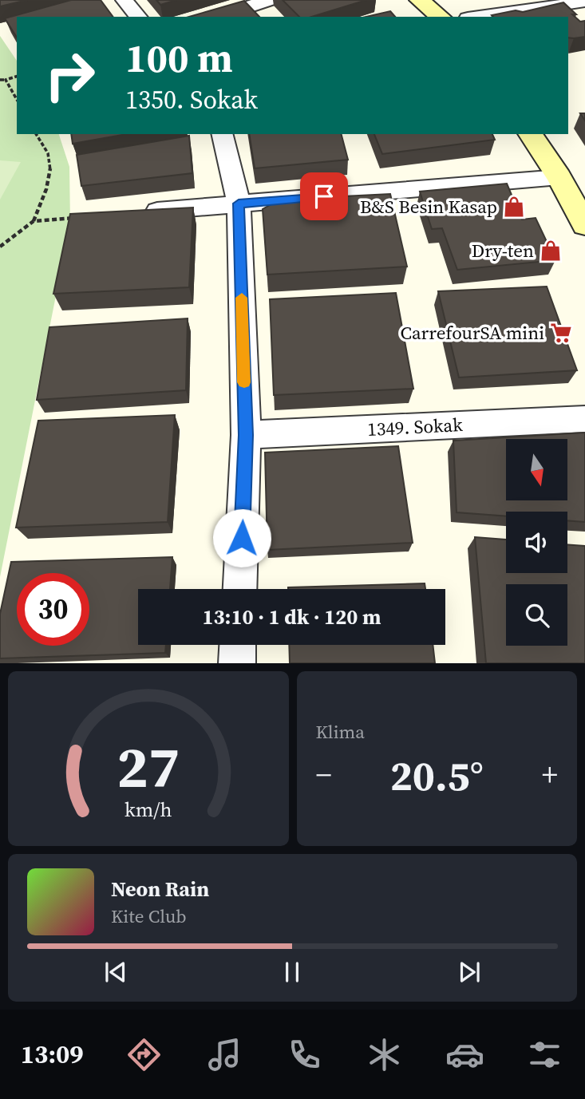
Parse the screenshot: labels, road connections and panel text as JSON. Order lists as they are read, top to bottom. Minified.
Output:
{"streets":{"street":["1349. Sokak"]},"places":{"shop":["B&S Besin Kasap","Dry-ten"],"supermarket":["CarrefourSA mini"]},"north":"bottom","page":{"turn":["100 m","1350. Sokak"],"limit":"30","trip":"13:10 · 1 dk · 120 m","tile":"Klima","heat":["−","20.5°","+"],"song":["Neon Rain","Kite Club"],"tabs":"13:09","gauge":["27","km/h"]}}
